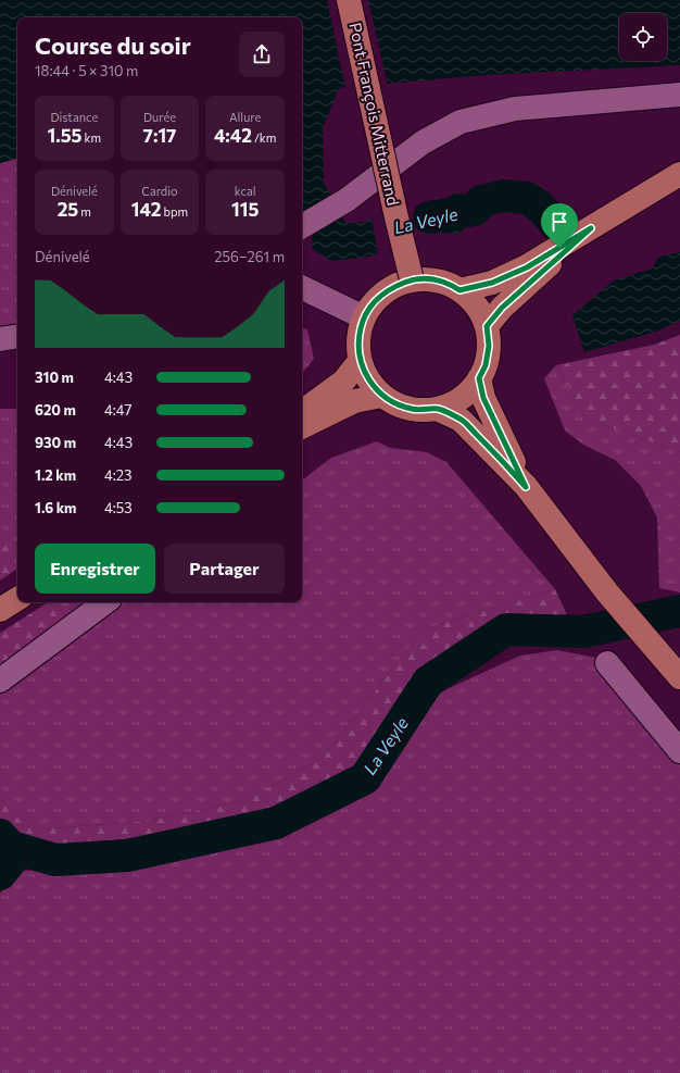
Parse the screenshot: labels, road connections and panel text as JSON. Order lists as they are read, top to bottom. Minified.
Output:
{"streets":{"main road":["Pont François Mitterrand"]},"water":["La Veyle"],"page":{"heading":["Course du soir","18:44 · 5 × 310 m"],"stats":[["Distance","1.55 km"],["Durée","7:17"],["Allure","4:42 /km"],["Dénivelé","25 m"],["Cardio","142 bpm"],["kcal","115"]],"chart":["Dénivelé","256–261 m"],"list":[{"name":"310 m","note":"4:43"},{"name":"620 m","note":"4:47"},{"name":"930 m","note":"4:43"},{"name":"1.2 km","note":"4:23"},{"name":"1.6 km","note":"4:53"}],"buttons":["Enregistrer","Partager"]}}
